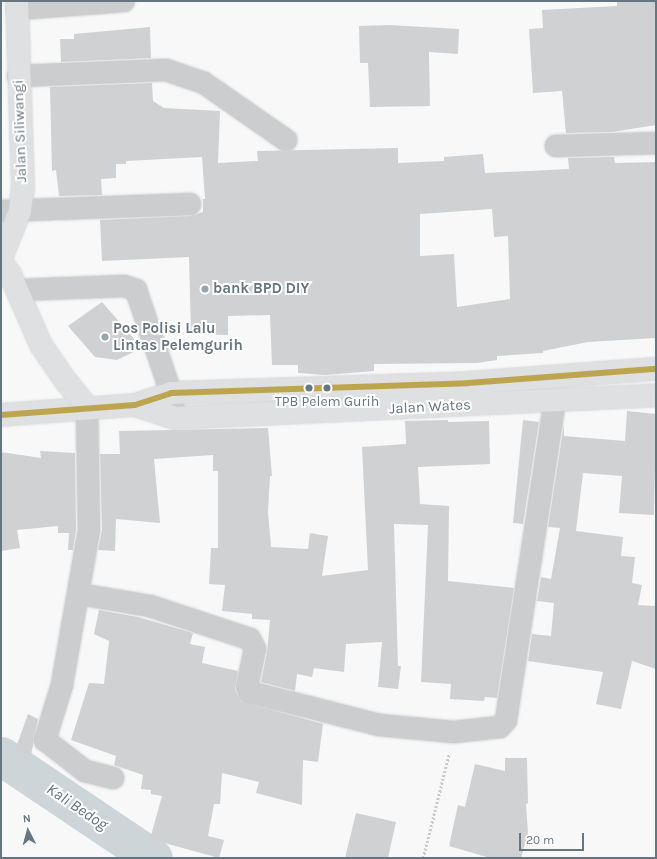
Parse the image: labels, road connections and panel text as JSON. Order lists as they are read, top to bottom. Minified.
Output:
{"streets":{"main road":["Jalan Siliwangi","Jalan Wates"]},"water":["Kali Bedog"],"places":["bank BPD DIY","Pos Polisi Lalu Lintas Pelemgurih","TPB Pelem Gurih"],"scale_bar":"20 m","north":"top"}
